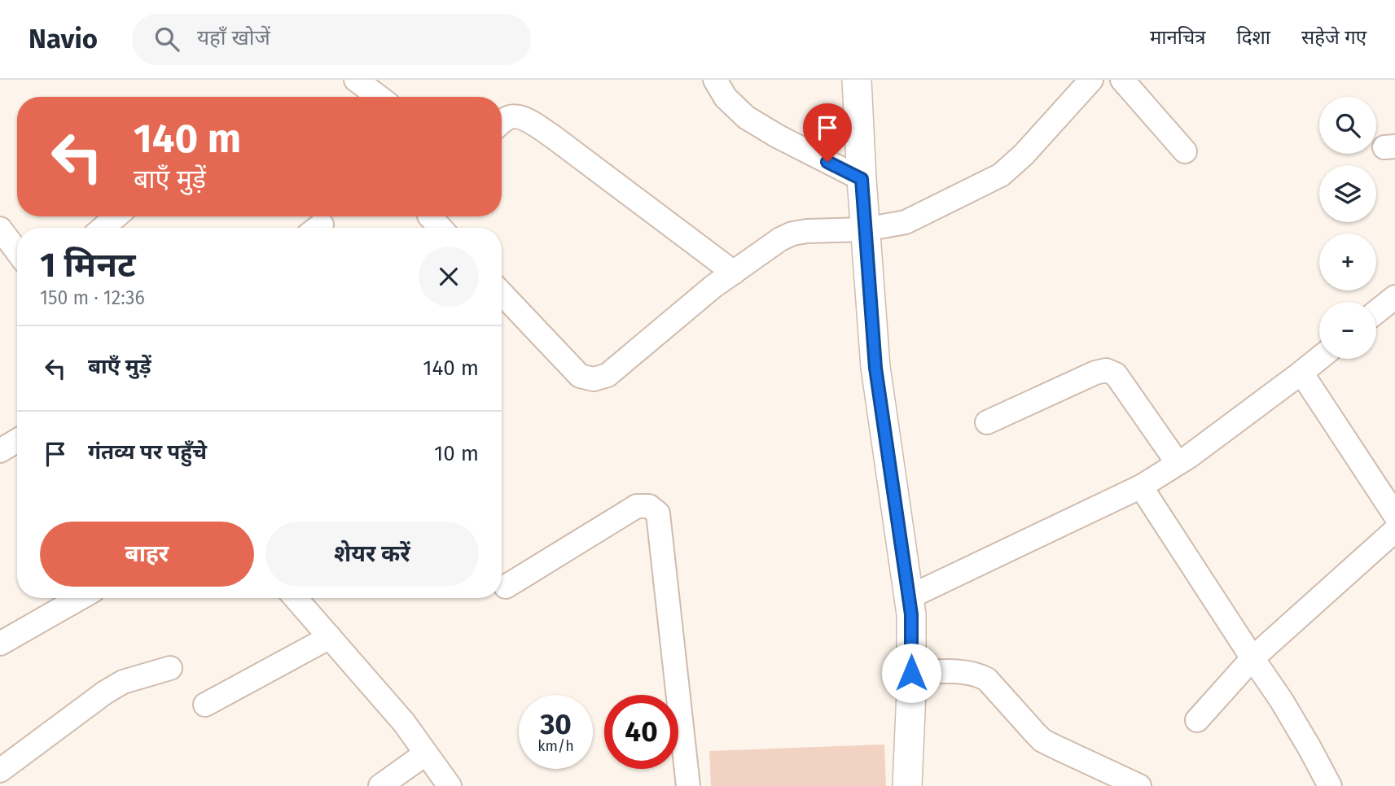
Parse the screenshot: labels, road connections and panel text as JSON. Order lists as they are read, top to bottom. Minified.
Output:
{"page":{"header":"Navio","search":"यहाँ खोजें","nav":["मानचित्र","दिशा","सहेजे गए"],"map_buttons":["+","−"],"turn":["140 m","बाएँ मुड़ें"],"heading":["1 मिनट","150 m · 12:36"],"list":[{"name":"बाएँ मुड़ें","value":"140 m"},{"name":"गंतव्य पर पहुँचे","value":"10 m"}],"buttons":["बाहर","शेयर करें"],"speed":"30 km/h","limit":"40"}}
